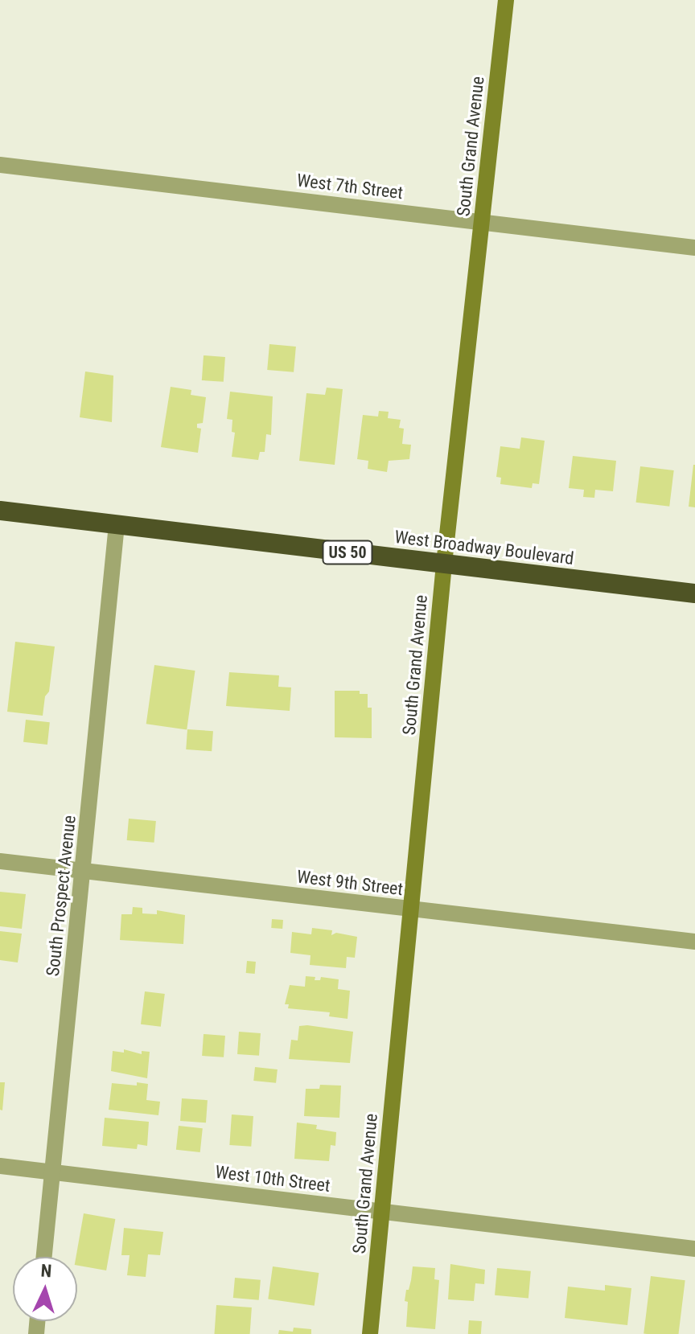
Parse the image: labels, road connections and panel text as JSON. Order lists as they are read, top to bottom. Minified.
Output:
{"streets":{"highway":["West Broadway Boulevard","US 50"],"street":["South Grand Avenue","West 7th Street","West 9th Street","South Prospect Avenue","West 10th Street"]},"crossings":[["South Grand Avenue","West 7th Street"],["South Grand Avenue","West Broadway Boulevard"],["South Grand Avenue","West 9th Street"],["South Grand Avenue","West 10th Street"],["West Broadway Boulevard","South Prospect Avenue"],["West 9th Street","South Prospect Avenue"],["South Prospect Avenue","West 10th Street"]],"north":"top"}
